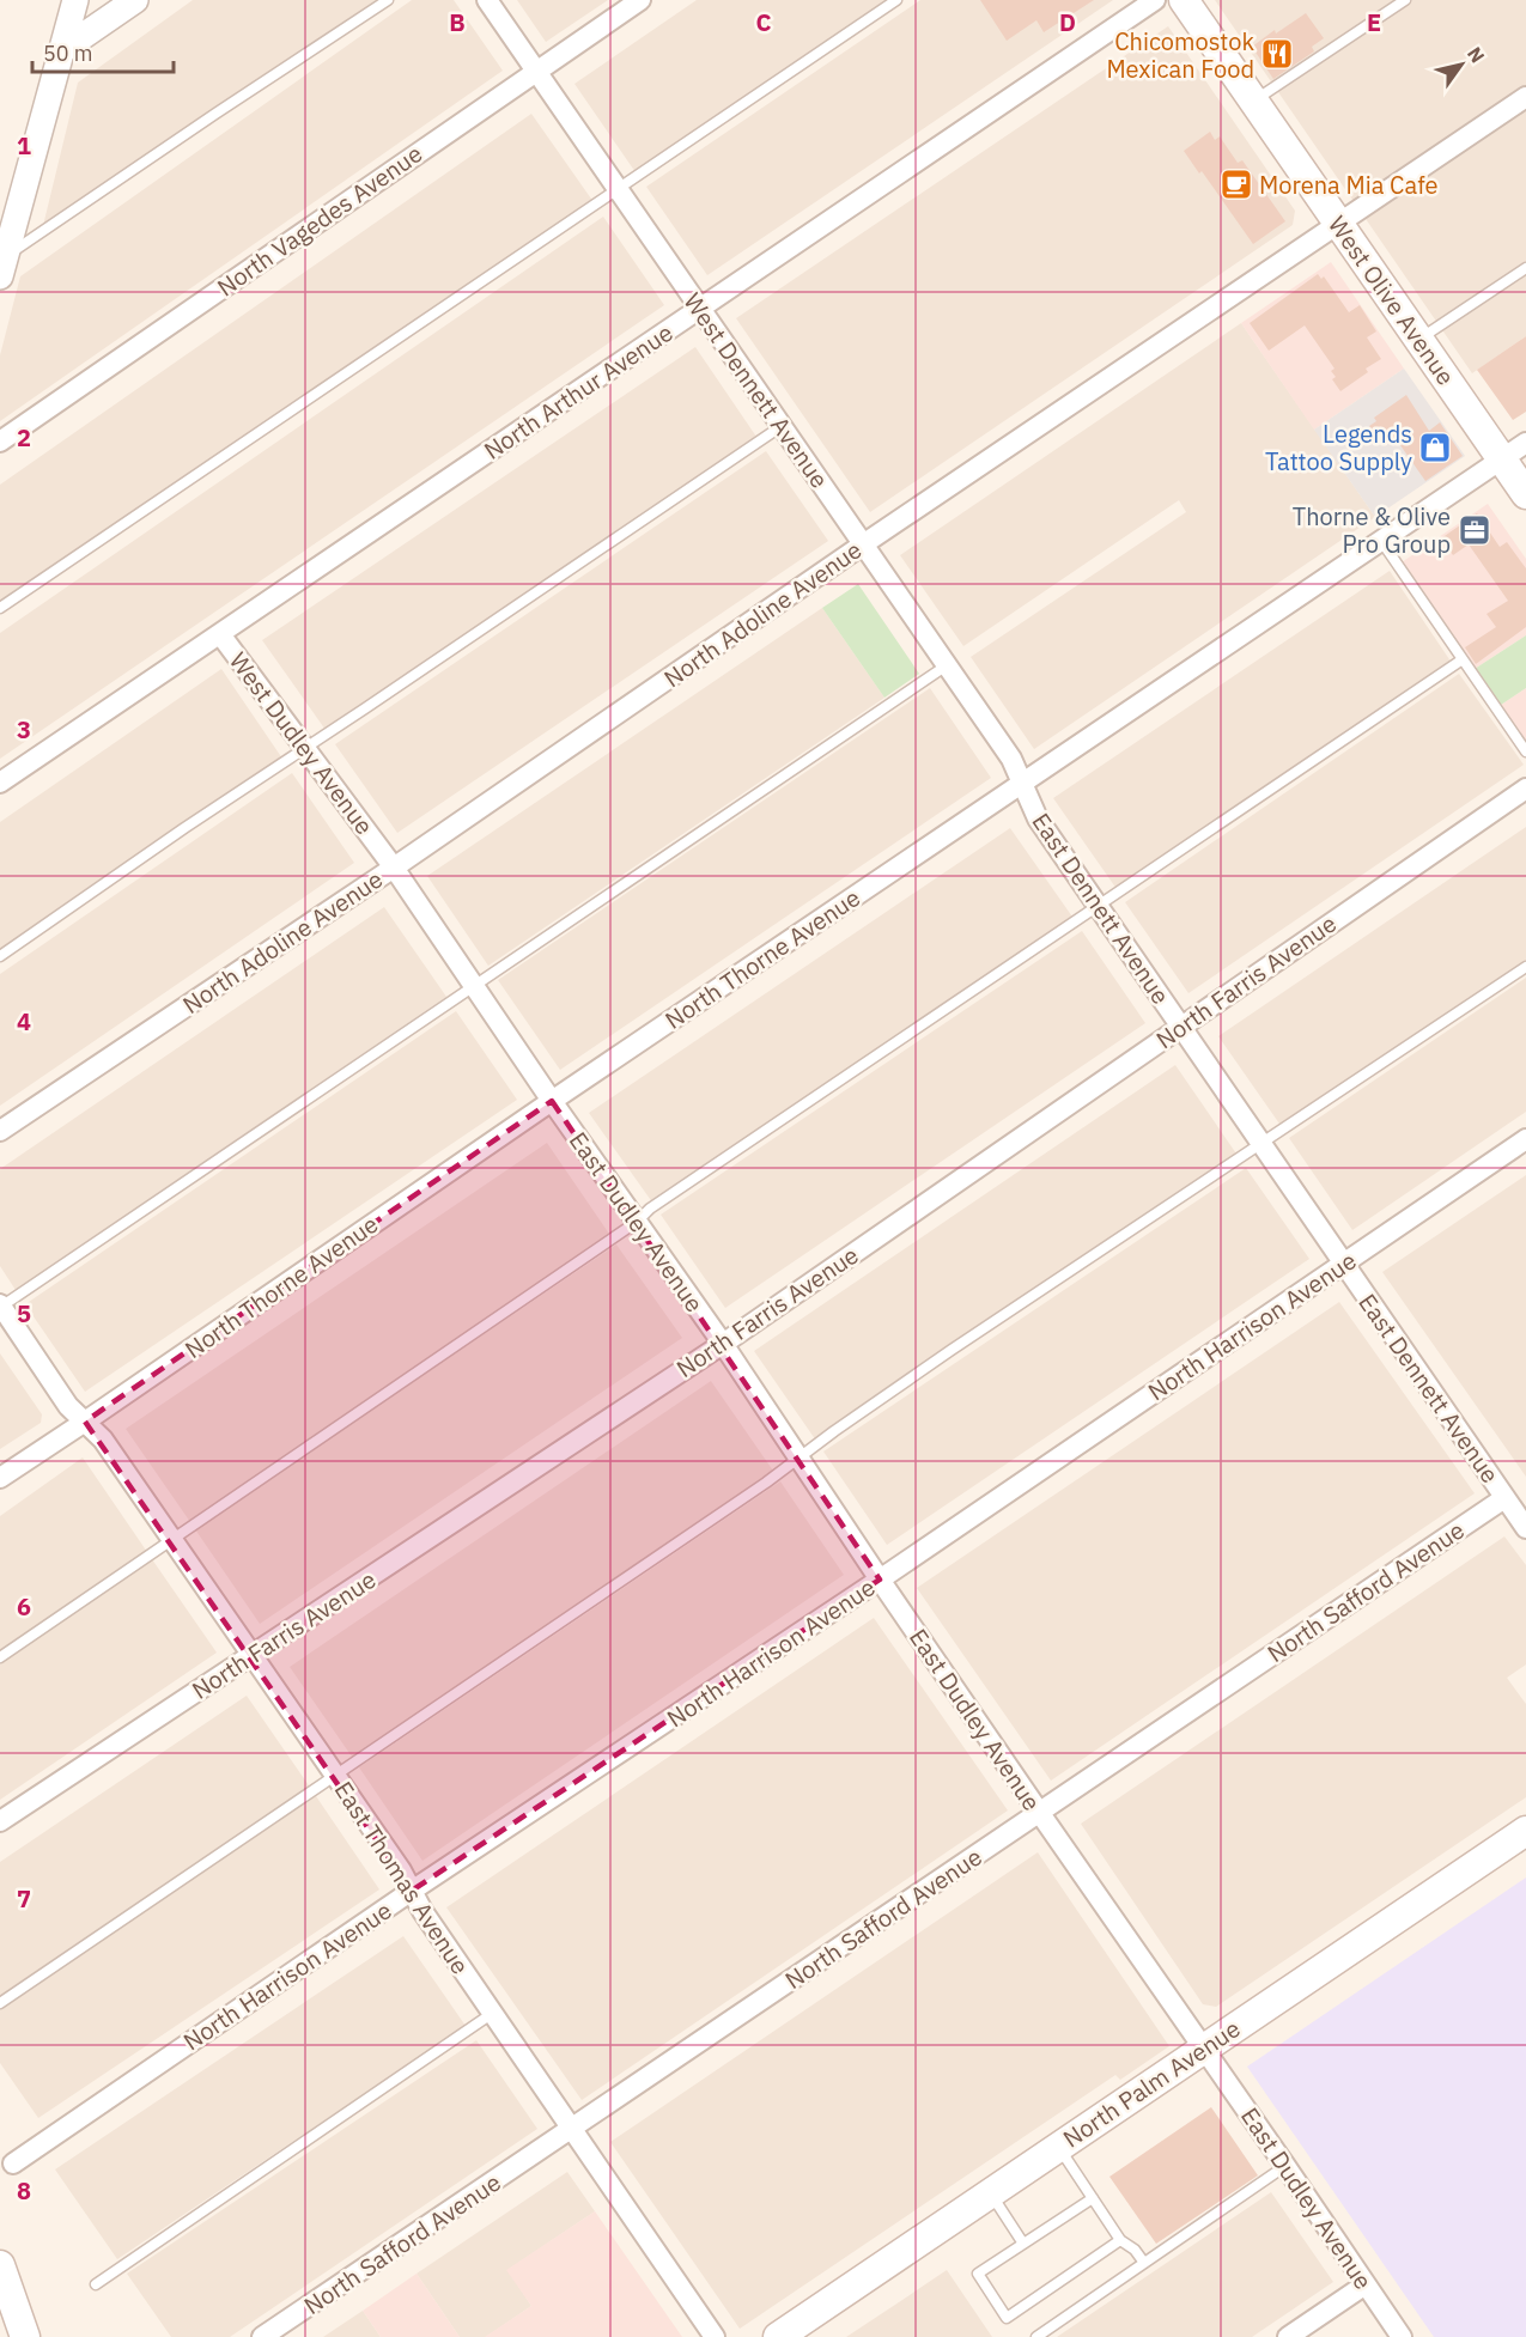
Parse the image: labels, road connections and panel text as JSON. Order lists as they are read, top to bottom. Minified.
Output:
{"streets":{"main road":["West Olive Avenue","North Palm Avenue"],"street":["North Vagedes Avenue","West Dennett Avenue","North Arthur Avenue","North Adoline Avenue","West Dudley Avenue","East Dennett Avenue","North Thorne Avenue","North Farris Avenue","East Dudley Avenue","North Harrison Avenue","North Safford Avenue","East Thomas Avenue"]},"crossings":[["North Vagedes Avenue","West Dennett Avenue"],["West Olive Avenue","North Adoline Avenue"],["West Olive Avenue","North Thorne Avenue"],["West Dennett Avenue","North Arthur Avenue"],["West Dennett Avenue","North Adoline Avenue"],["West Dennett Avenue","East Dennett Avenue"],["West Dennett Avenue","North Thorne Avenue"],["North Arthur Avenue","West Dudley Avenue"],["North Adoline Avenue","West Dudley Avenue"],["West Dudley Avenue","North Thorne Avenue"],["West Dudley Avenue","East Dudley Avenue"],["East Dennett Avenue","North Thorne Avenue"],["East Dennett Avenue","North Farris Avenue"],["East Dennett Avenue","North Harrison Avenue"],["East Dennett Avenue","North Safford Avenue"],["North Thorne Avenue","East Dudley Avenue"],["North Thorne Avenue","East Thomas Avenue"],["North Farris Avenue","East Dudley Avenue"],["North Farris Avenue","East Thomas Avenue"],["East Dudley Avenue","North Harrison Avenue"],["East Dudley Avenue","North Safford Avenue"],["East Dudley Avenue","North Palm Avenue"],["North Harrison Avenue","East Thomas Avenue"],["North Safford Avenue","East Thomas Avenue"]],"places":{"restaurant":["Chicomostok Mexican Food"],"cafe":["Morena Mia Cafe"],"shop":["Legends Tattoo Supply"],"office":["Thorne & Olive Pro Group"]},"scale_bar":"50 m","north":"top right","grid":{"columns":["B","C","D","E"],"rows":["1","2","3","4","5","6","7","8"]}}
